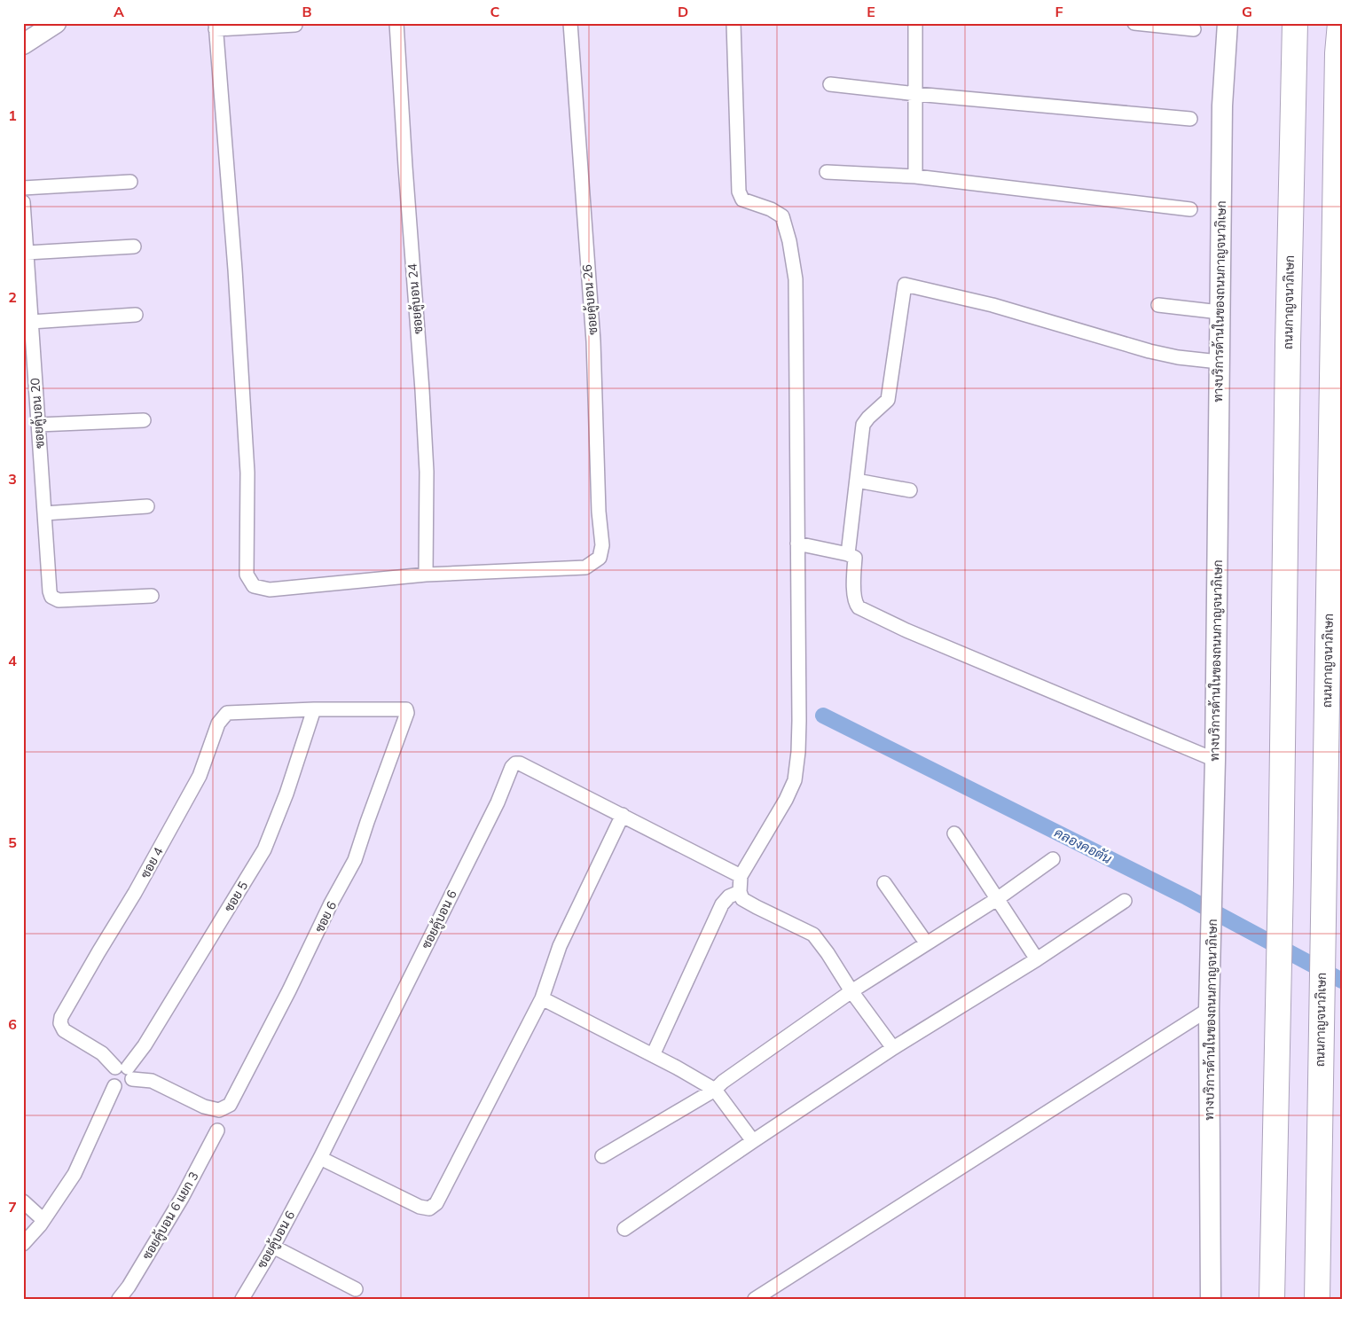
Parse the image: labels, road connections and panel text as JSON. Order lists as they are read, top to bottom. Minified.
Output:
{"streets":{"highway":["ถนนกาญจนาภิเษก"],"main road":["ทางบริการด้านในของถนนกาญจนาภิเษก"],"street":["ซอยคู้บอน 24","ซอยคู้บอน 26","ซอยคู้บอน 20","ซอย 4","ซอย 5","ซอย 6","ซอยคู้บอน 6","ซอยคู้บอน 6 แยก 3"]},"crossings":[["ซอยคู้บอน 24","ซอยคู้บอน 26"],["ซอย 4","ซอย 5"],["ซอย 4","ซอย 6"],["ซอย 5","ซอย 6"]],"water":["คลองคอตัน"],"grid":{"columns":["A","B","C","D","E","F","G"],"rows":["1","2","3","4","5","6","7"]}}
